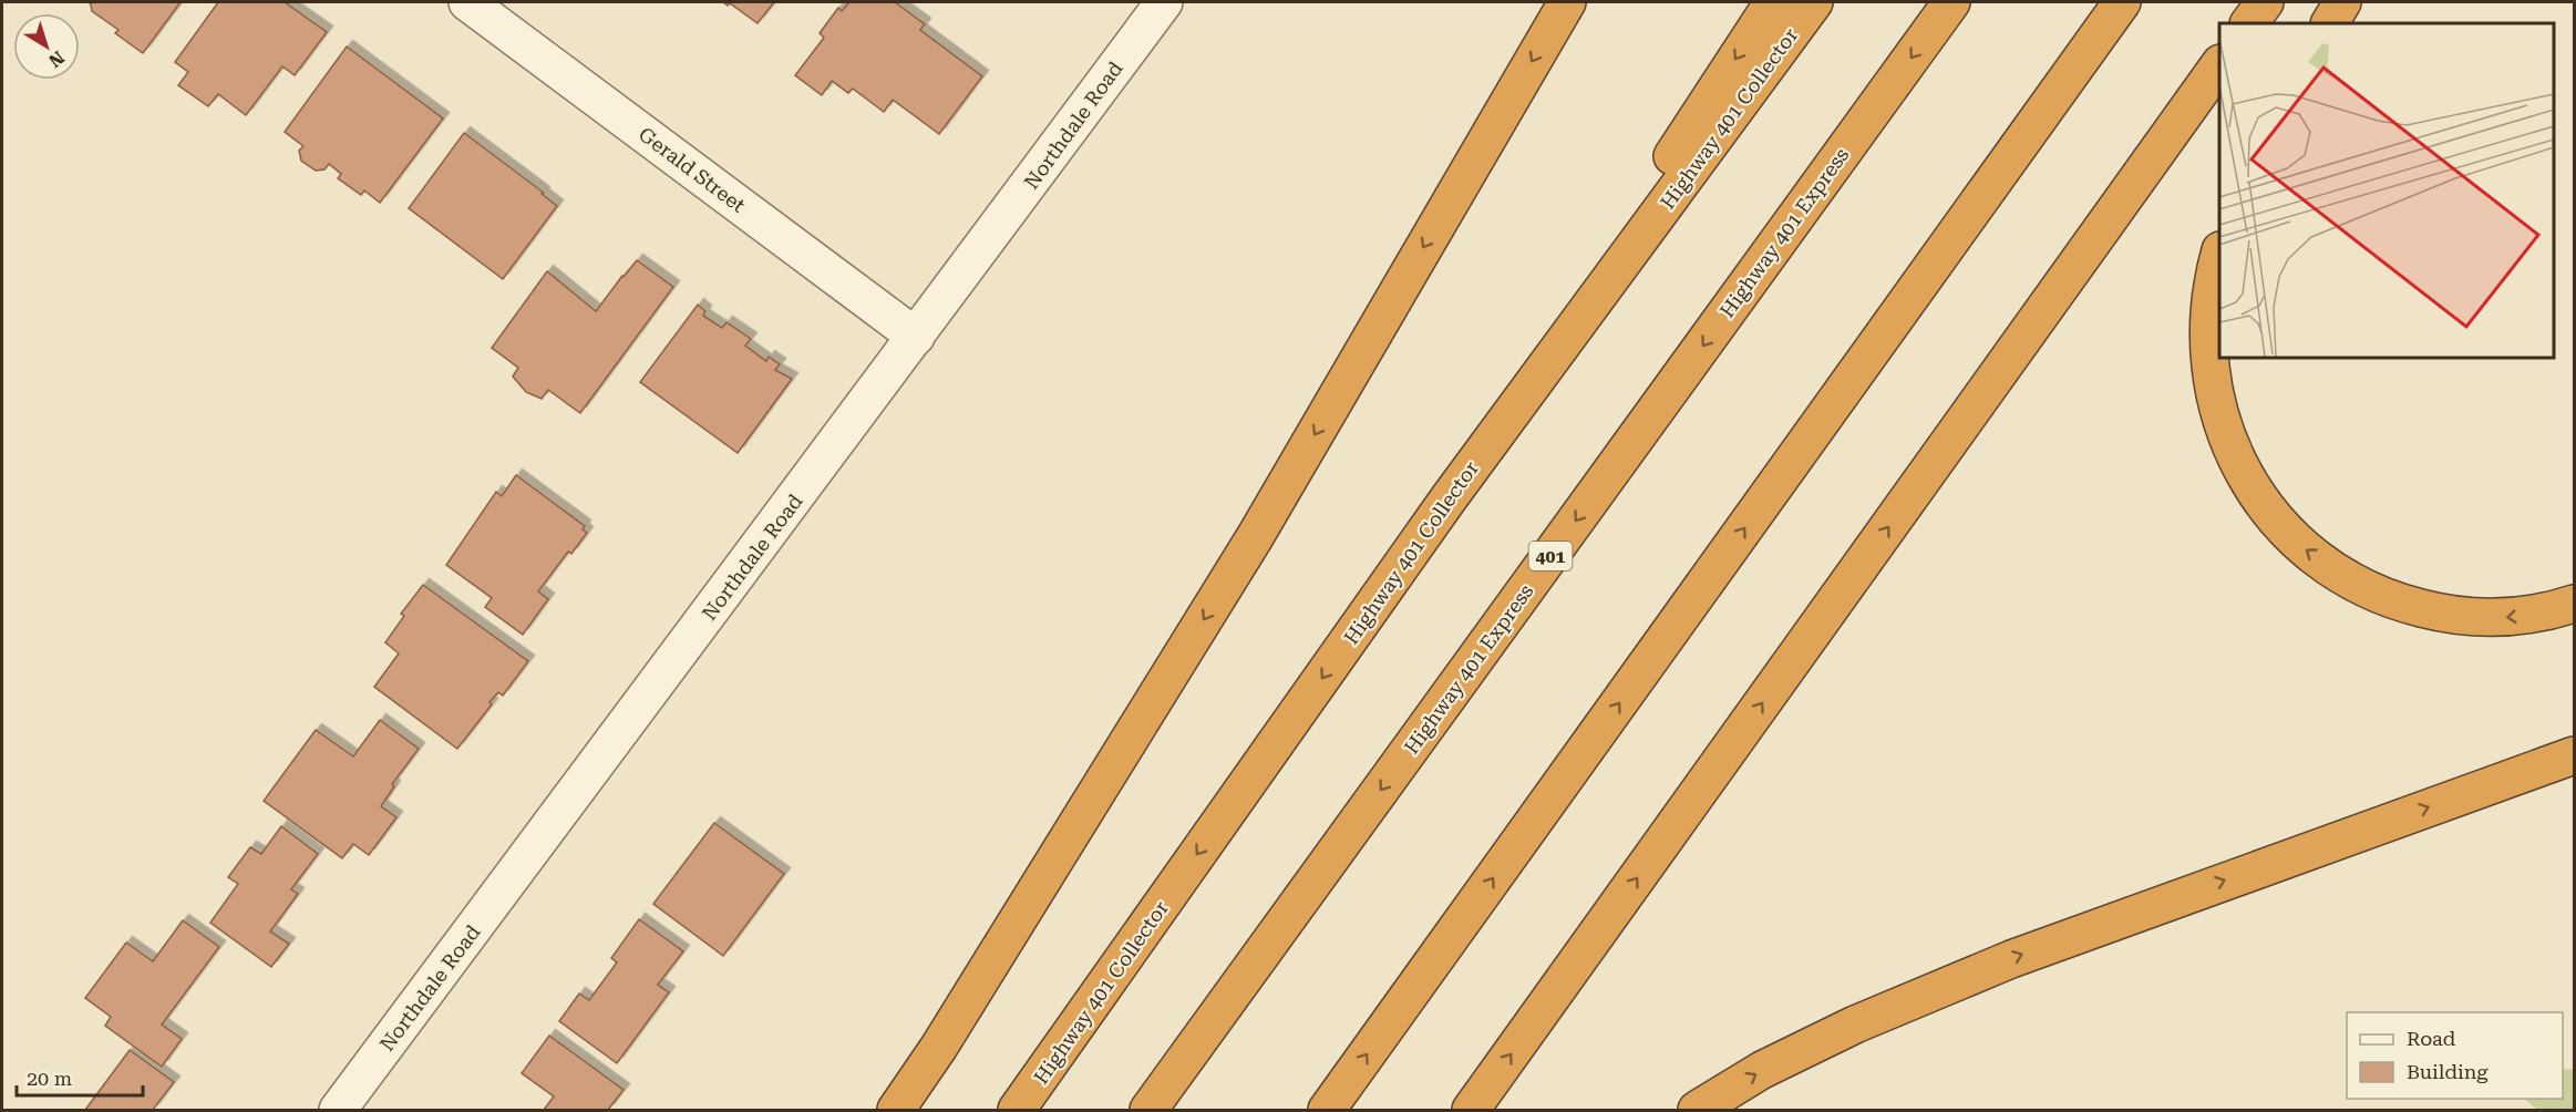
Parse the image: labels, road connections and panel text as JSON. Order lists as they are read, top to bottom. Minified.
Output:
{"streets":{"highway":["Highway 401 Collector","Highway 401 Express","401"],"street":["Northdale Road","Gerald Street"]},"crossings":[["Northdale Road","Gerald Street"]],"legend":["Road","Building"],"scale_bar":"20 m","north":"bottom right"}
